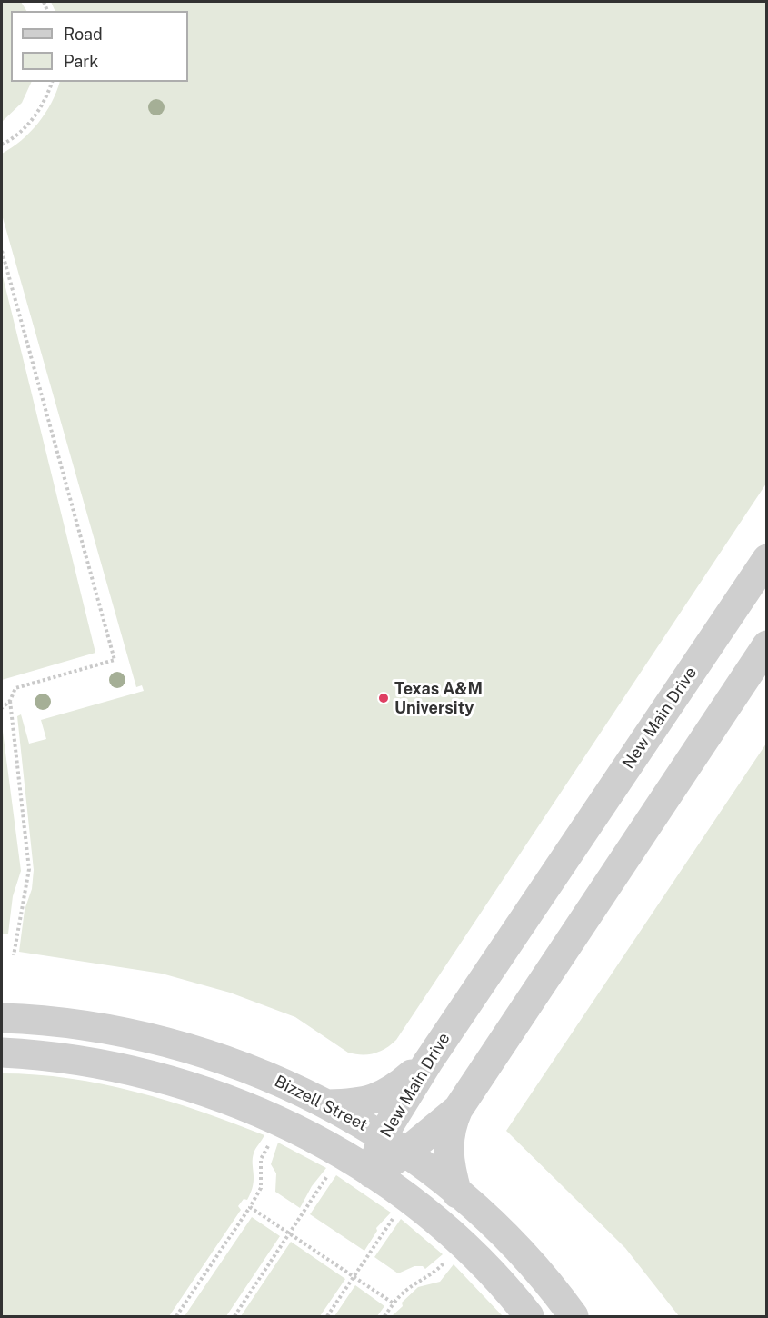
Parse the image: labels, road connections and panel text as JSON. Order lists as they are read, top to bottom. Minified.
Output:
{"streets":{"street":["New Main Drive","Bizzell Street"]},"crossings":[["New Main Drive","Bizzell Street"]],"places":["Texas A&M University"],"legend":["Road","Park"]}
